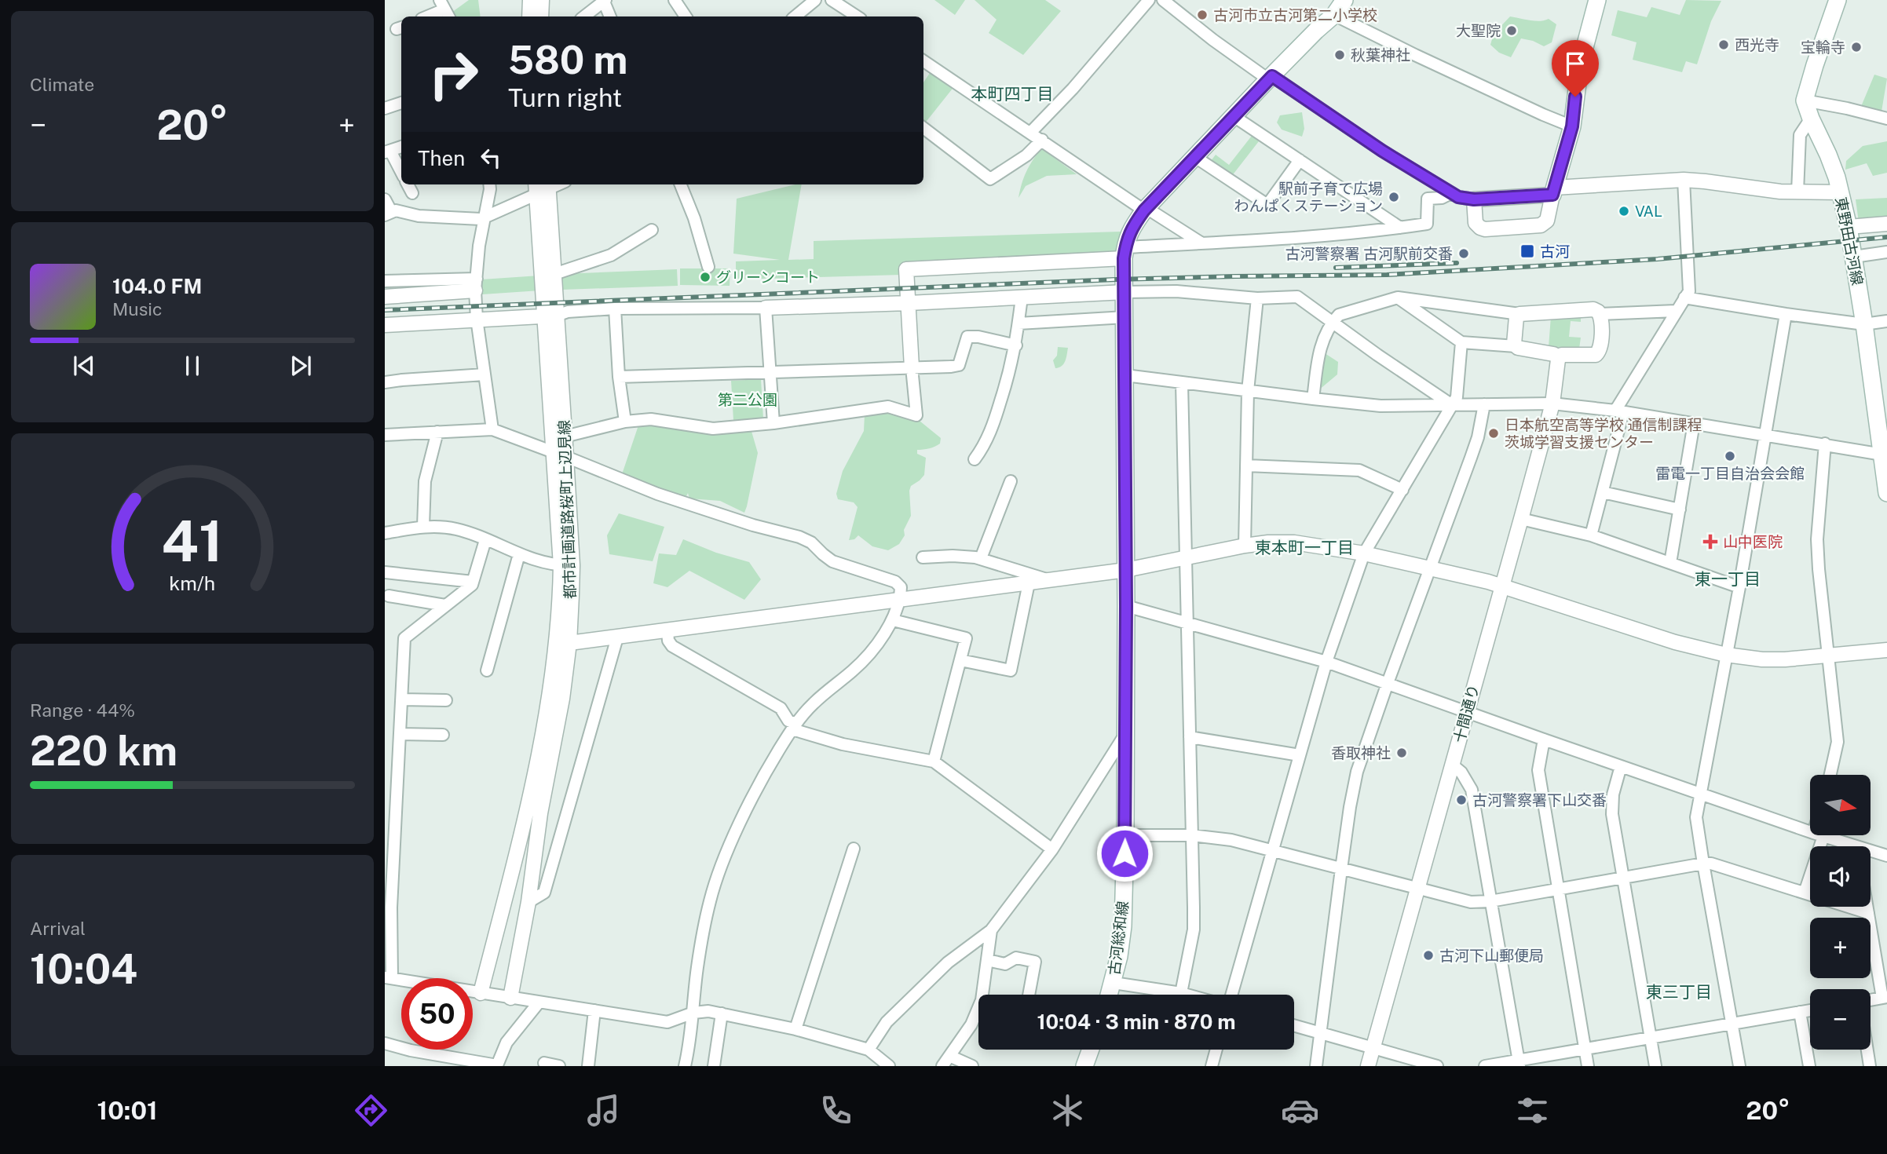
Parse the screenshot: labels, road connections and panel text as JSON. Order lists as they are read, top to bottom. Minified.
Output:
{"streets":{"main road":["東野田古河線","古河総和線"],"street":["都市計画道路桜町上辺見線","十間通り"]},"districts":["本町四丁目","東本町一丁目","東一丁目","東三丁目"],"parks":["第二公園"],"places":{"other":["古河市立古河第二小学校","大聖院","西光寺","宝輪寺","秋葉神社","駅前子育て広場 わんぱくステーション","VAL","古河警察署 古河駅前交番","グリーンコート","日本航空高等学校 通信制課程 茨城学習支援センター","雷電一丁目自治会会館","香取神社","古河警察署下山交番","古河下山郵便局"],"transit":["古河"],"health":["山中医院"]},"north":"right","page":{"tile":["Climate",["Range · 44%","220 km"],["Arrival","10:04"]],"turn":["580 m","Turn right"],"heat":["−","20°","+"],"then":"Then","song":["104.0 FM","Music"],"map_buttons":["+","−"],"limit":"50","trip":"10:04 · 3 min · 870 m","tabs":["10:01","20°"],"gauge":["41","km/h"]}}
